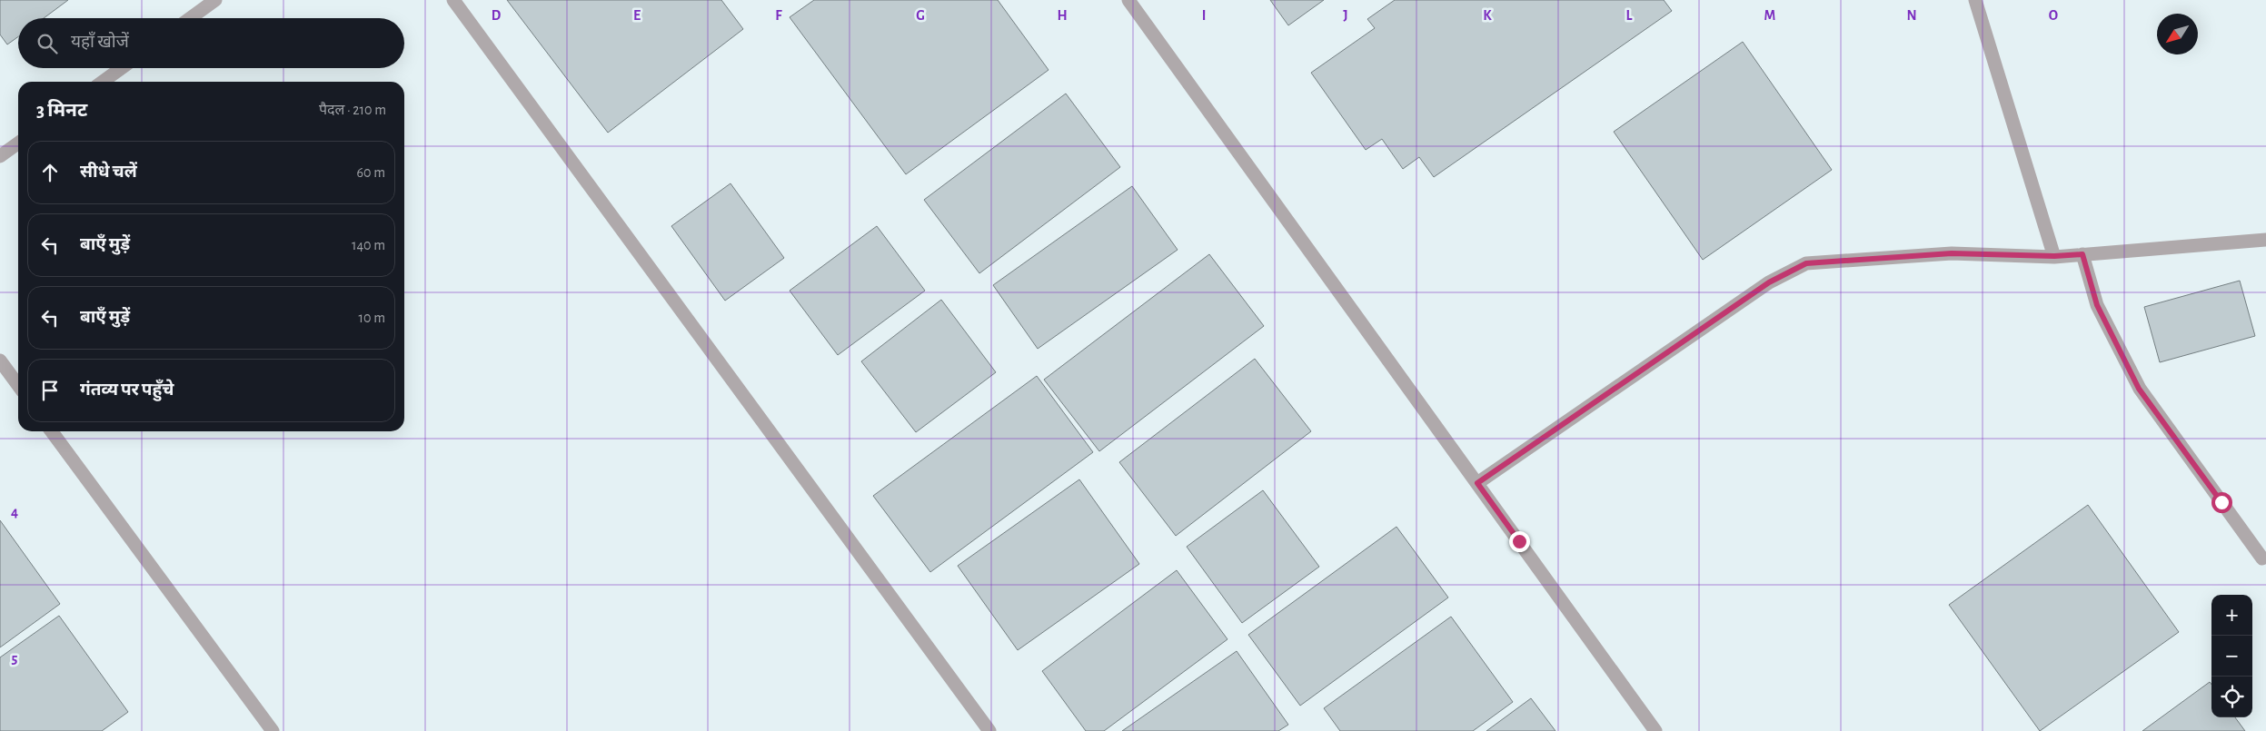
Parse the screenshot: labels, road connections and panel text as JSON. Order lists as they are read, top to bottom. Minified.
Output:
{"north":"bottom left","page":{"search":"यहाँ खोजें","heading":["3 मिनट","पैदल · 210 m"],"list":[["सीधे चलें","60 m"],["बाएँ मुड़ें","140 m"],["बाएँ मुड़ें","10 m"],"गंतव्य पर पहुँचे"],"map_buttons":["+","−"]},"grid":{"columns":["D","E","F","G","H","I","J","K","L","M","N","O"],"rows":["4","5"]}}
